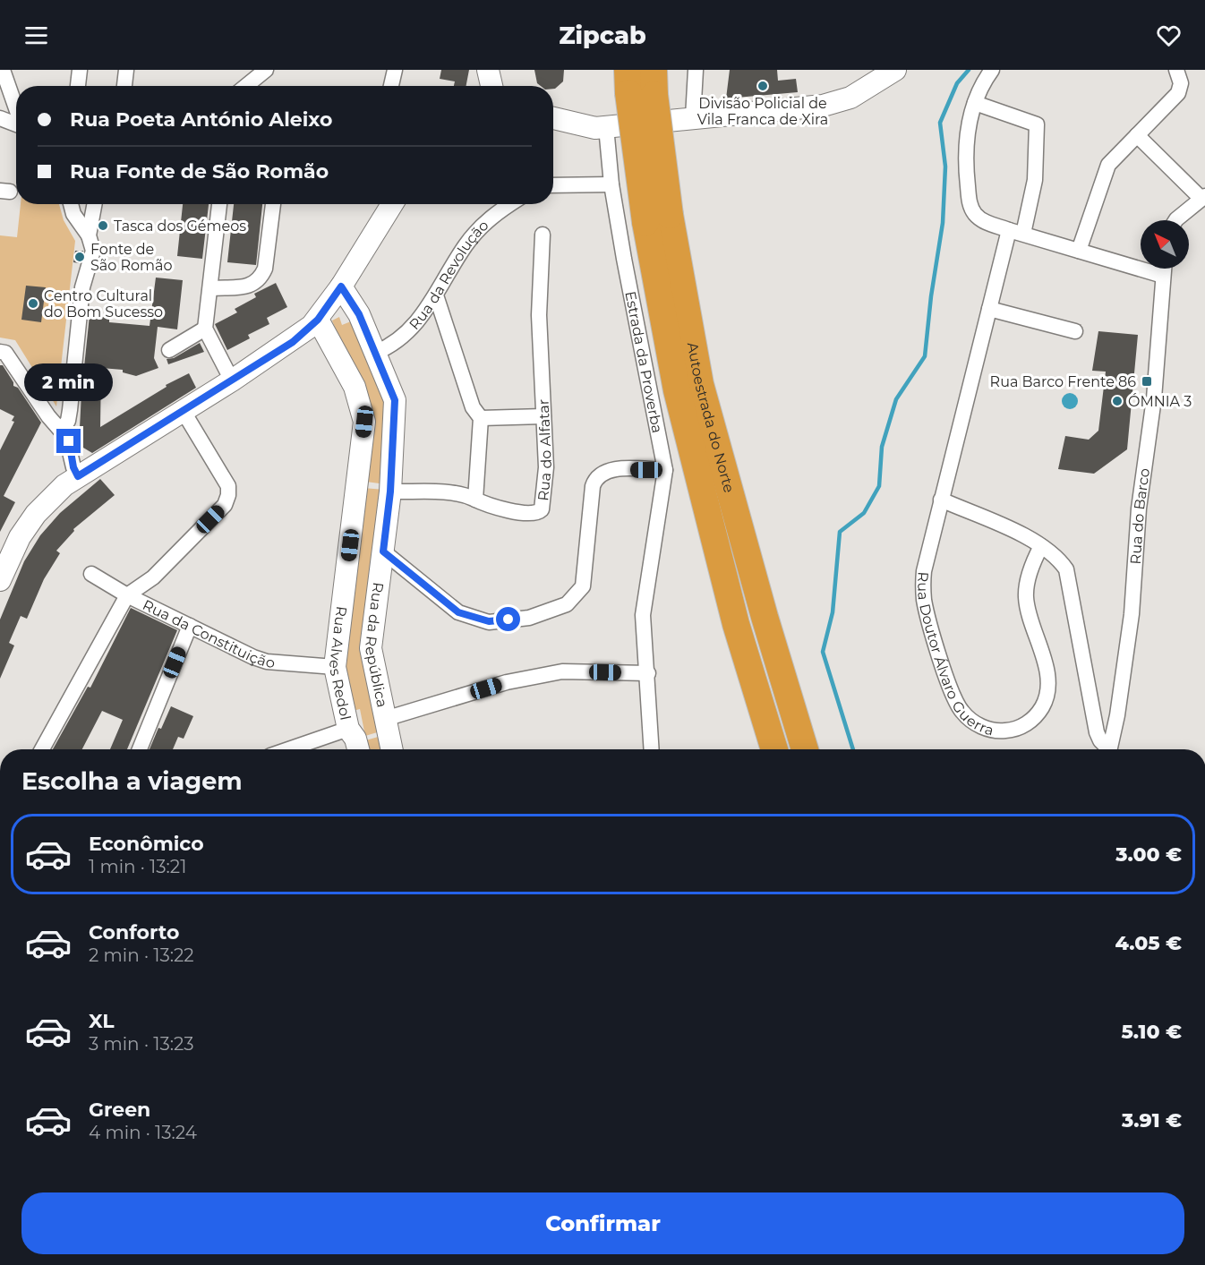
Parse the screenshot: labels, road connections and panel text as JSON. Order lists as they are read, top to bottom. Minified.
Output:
{"streets":{"highway":["Autoestrada do Norte"],"street":["Rua da Revolução","Estrada da Proverba","Rua do Alfatar","Rua do Barco","Rua da Constituição","Rua da República","Rua Doutor Álvaro Guerra","Rua Alves Redol"]},"crossings":[["Rua da Revolução","Rua da República"],["Rua do Alfatar","Rua da República"],["Rua da Constituição","Rua Alves Redol"]],"places":{"other":["Divisão Policial de Vila Franca de Xira","Tasca dos Gémeos","Fonte de São Romão","Centro Cultural do Bom Sucesso","ÓMNIA 3"],"transit":["Rua Barco Frente 86"]},"north":"top left","page":{"header":"Zipcab","banner":["Rua Poeta António Aleixo","Rua Fonte de São Romão"],"bubble":"2 min","heading":"Escolha a viagem","list":[{"name":"Econômico","note":"1 min · 13:21","value":"3.00 €"},{"name":"Conforto","note":"2 min · 13:22","value":"4.05 €"},{"name":"XL","note":"3 min · 13:23","value":"5.10 €"},{"name":"Green","note":"4 min · 13:24","value":"3.91 €"}],"buttons":"Confirmar"}}
